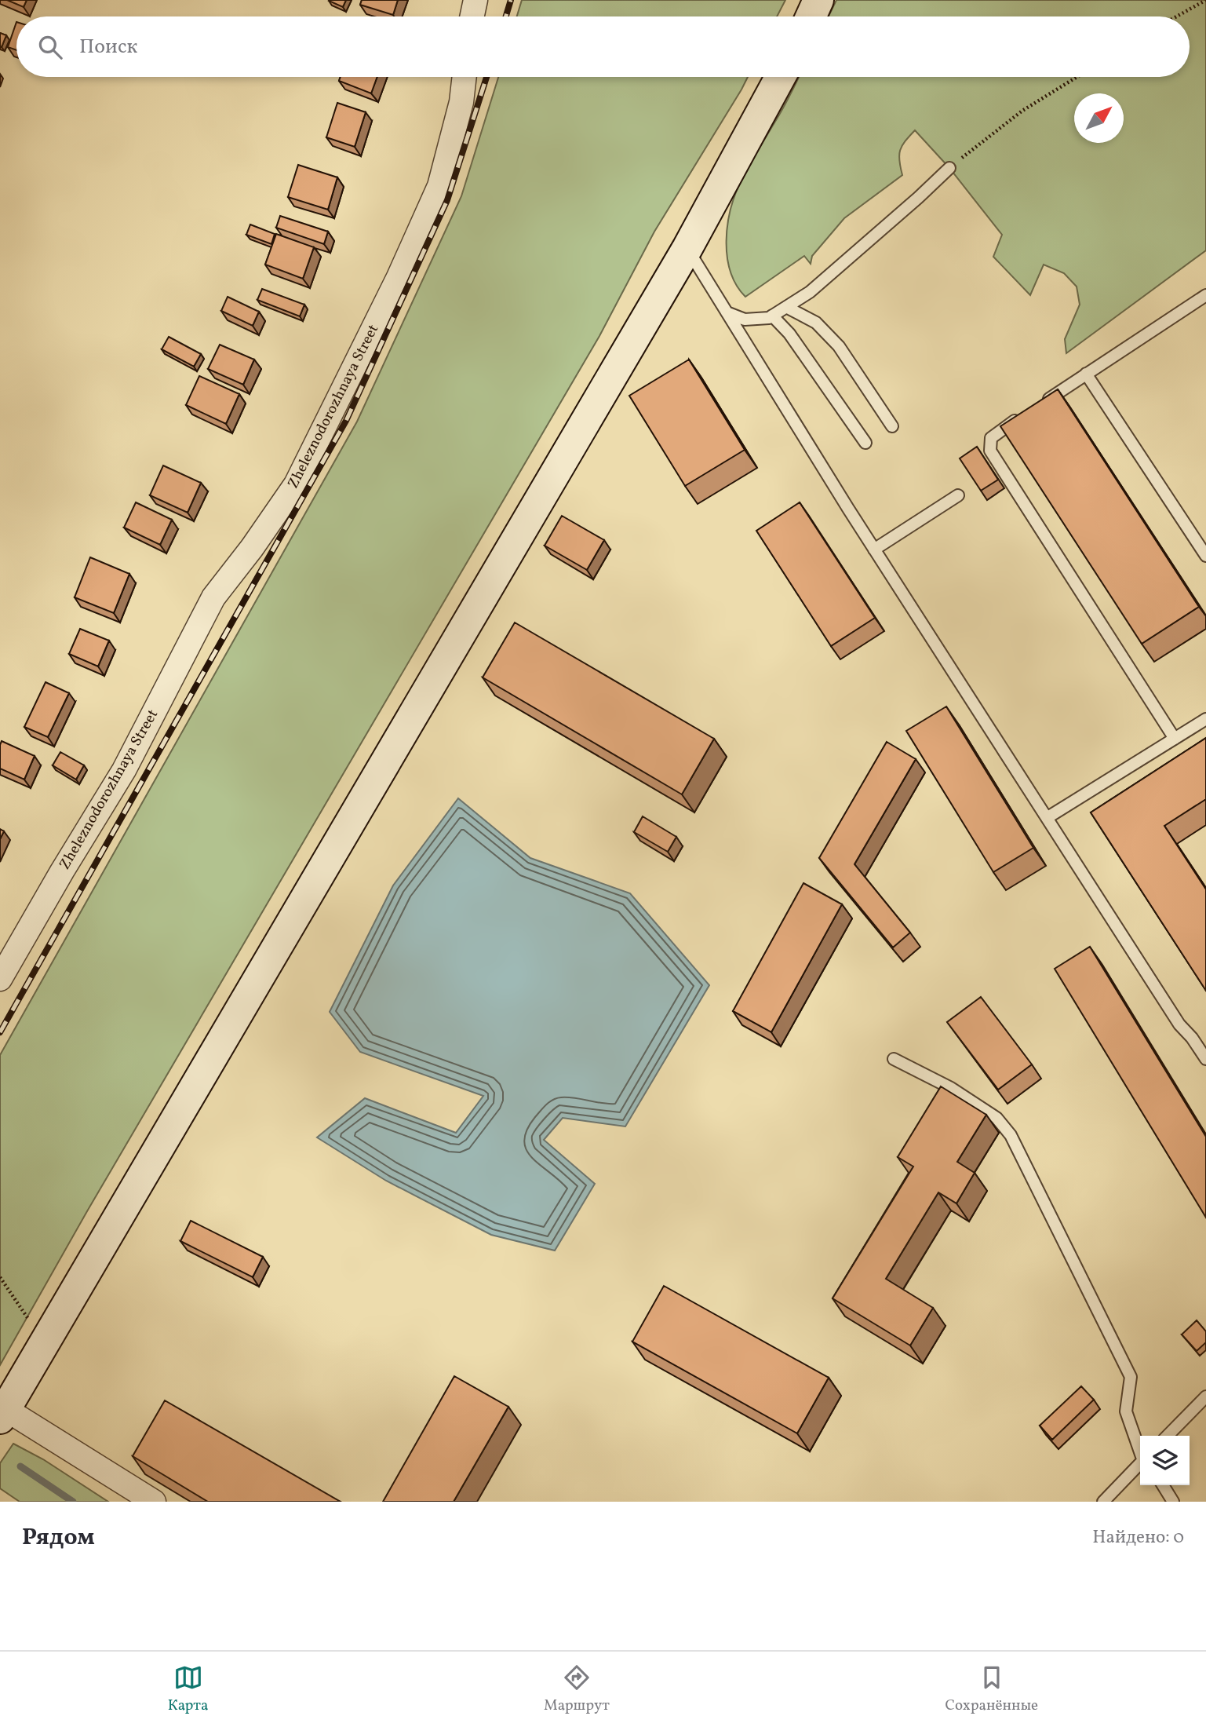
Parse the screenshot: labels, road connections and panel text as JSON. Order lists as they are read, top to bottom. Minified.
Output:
{"streets":{"street":["Zheleznodorozhnaya Street"]},"north":"top right","page":{"search":"Поиск","heading":["Рядом","Найдено: 0"],"nav":["Карта","Маршрут","Сохранённые"]}}
